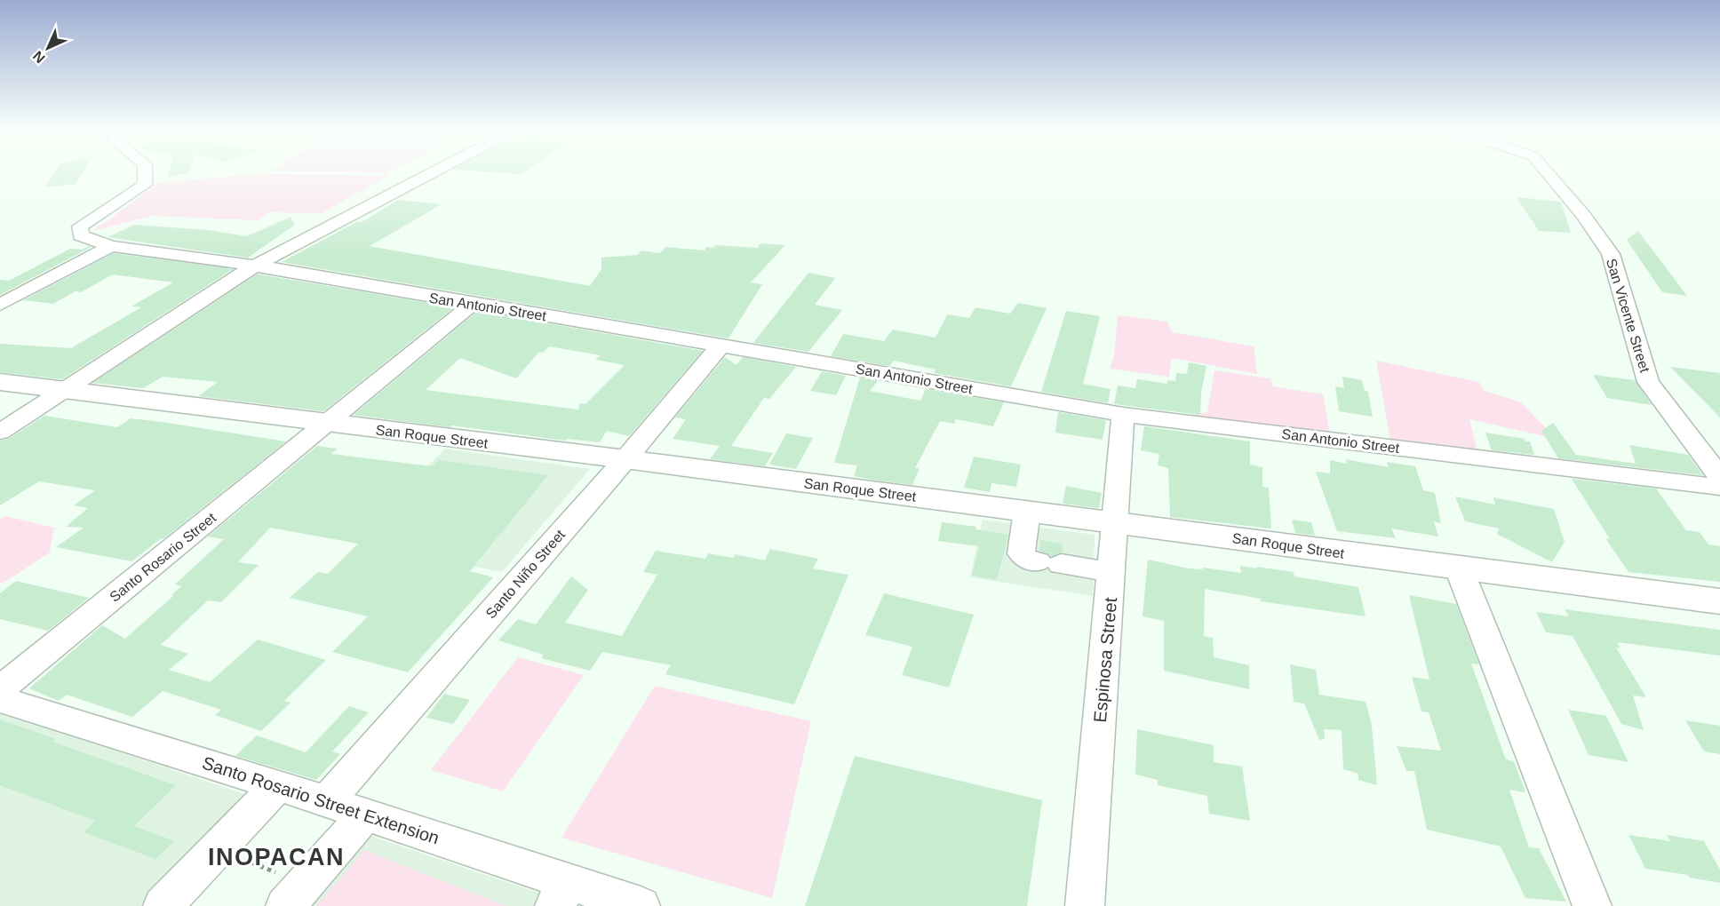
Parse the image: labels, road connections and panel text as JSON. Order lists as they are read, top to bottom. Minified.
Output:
{"streets":{"main road":["San Roque Street"],"street":["San Antonio Street","San Vicente Street","Santo Rosario Street","Santo Niño Street","Espinosa Street","Santo Rosario Street Extension"]},"crossings":[["San Antonio Street","Santo Rosario Street"],["San Antonio Street","Santo Niño Street"],["San Antonio Street","Espinosa Street"],["San Roque Street","Santo Rosario Street"],["San Roque Street","Santo Niño Street"],["San Roque Street","Espinosa Street"],["Santo Niño Street","Santo Rosario Street Extension"]],"districts":["INOPACAN"],"north":"bottom left"}
